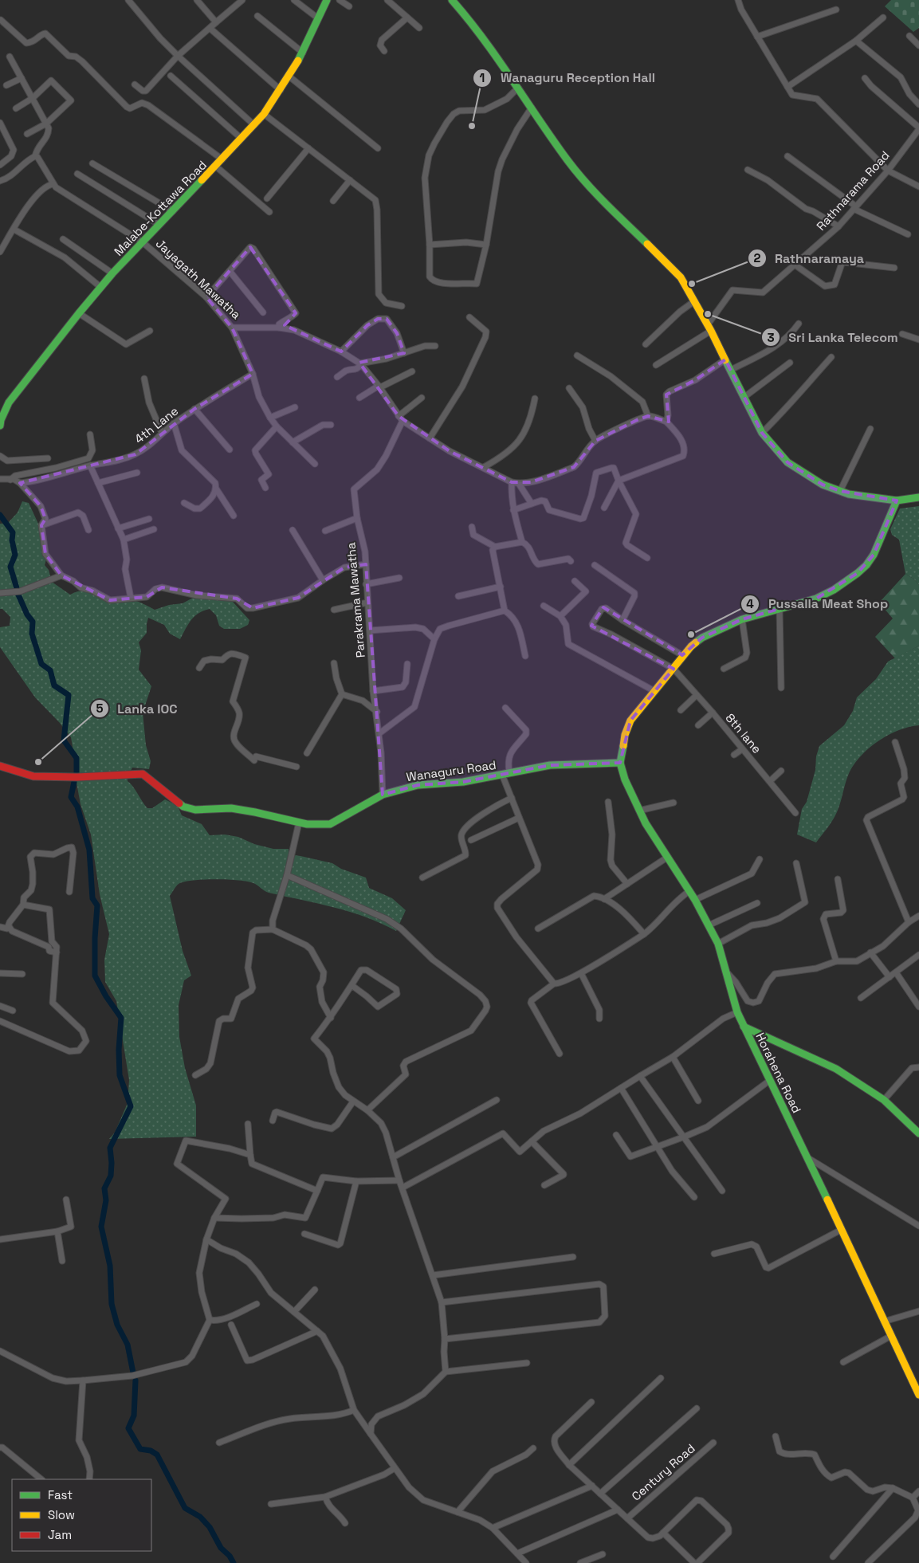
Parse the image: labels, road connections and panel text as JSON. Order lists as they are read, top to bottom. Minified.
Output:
{"streets":{"street":["Rathnarama Road","Malabe-Kottawa Road","Jayagath Mawatha","4th Lane","Parakrama Mawatha","8th lane","Wanaguru Road","Horahena Road","Century Road"]},"crossings":[["Malabe-Kottawa Road","Jayagath Mawatha"],["Jayagath Mawatha","Parakrama Mawatha"],["Parakrama Mawatha","Wanaguru Road"],["Wanaguru Road","Horahena Road"]],"places":["Wanaguru Reception Hall","Rathnaramaya","Sri Lanka Telecom","Pussalla Meat Shop","Lanka IOC"],"legend":["Fast","Slow","Jam"]}
